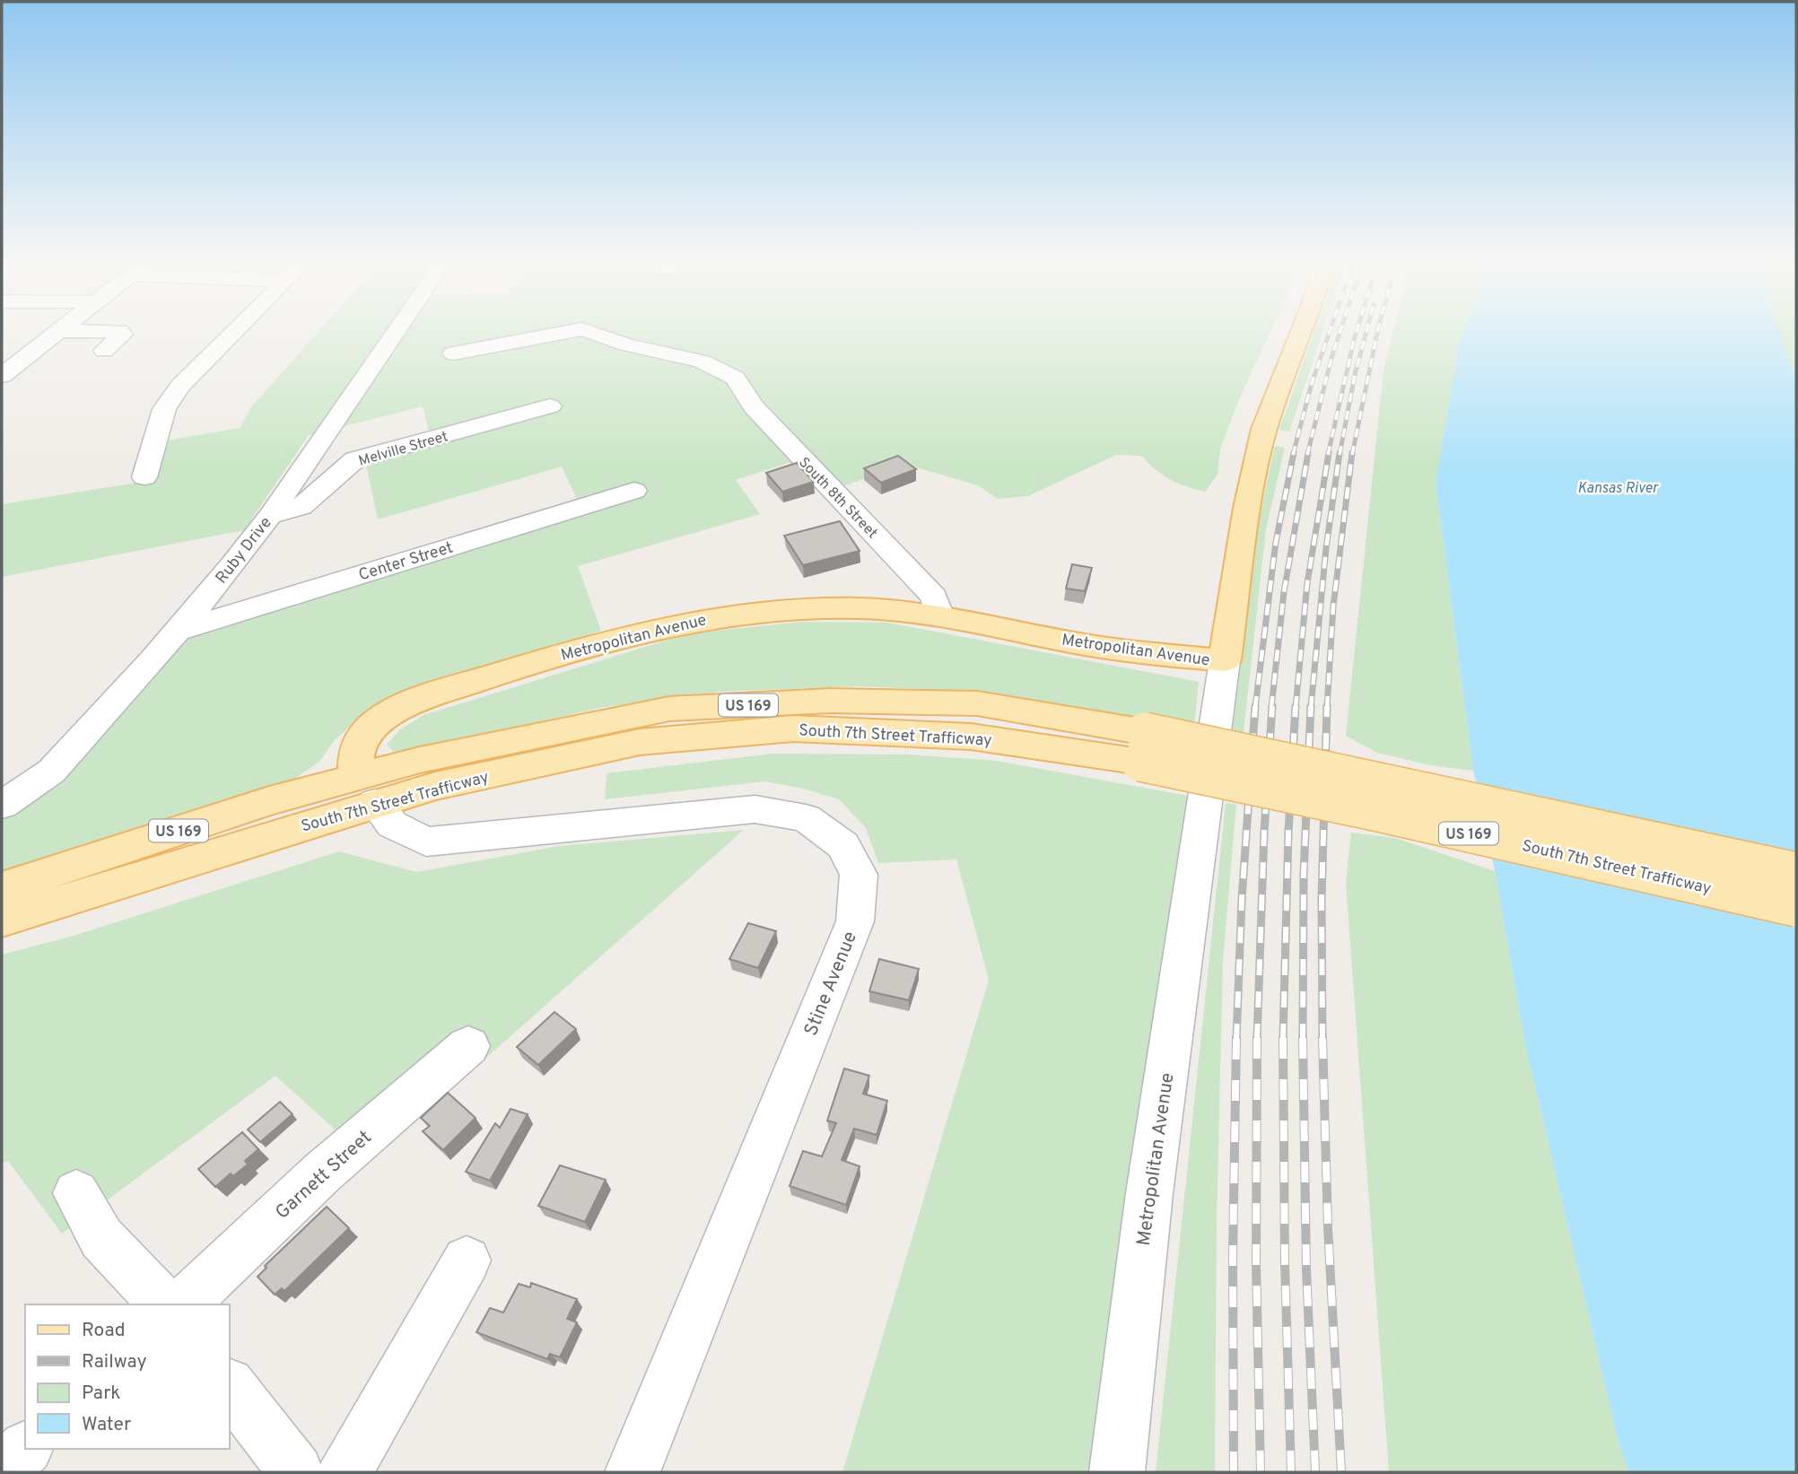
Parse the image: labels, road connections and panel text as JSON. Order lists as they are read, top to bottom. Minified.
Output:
{"streets":{"main road":["Metropolitan Avenue","US 169","South 7th Street Trafficway"],"street":["Melville Street","South 8th Street","Ruby Drive","Center Street","Stine Avenue","Garnett Street"]},"crossings":[["Melville Street","Ruby Drive"],["South 8th Street","Metropolitan Avenue"],["Ruby Drive","Center Street"],["Metropolitan Avenue","South 7th Street Trafficway"],["Metropolitan Avenue","Stine Avenue"],["South 7th Street Trafficway","Stine Avenue"]],"water":["Kansas River"],"legend":["Road","Railway","Park","Water"]}
